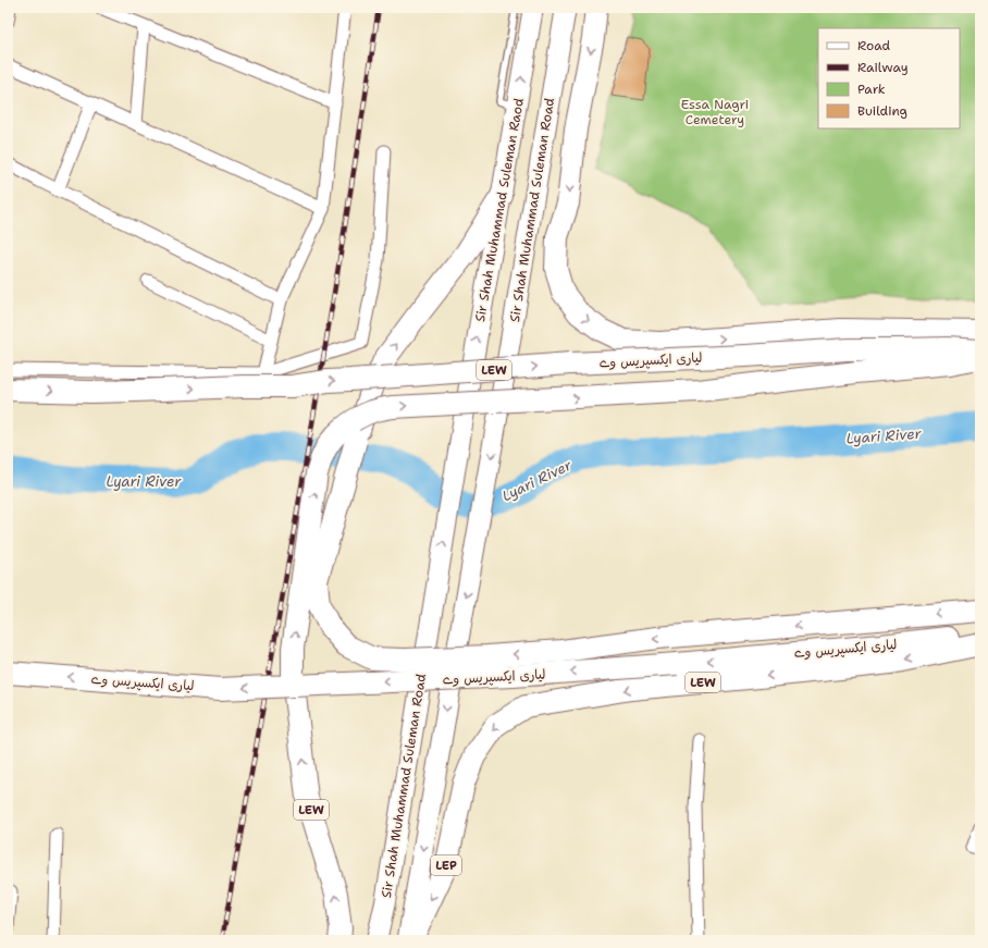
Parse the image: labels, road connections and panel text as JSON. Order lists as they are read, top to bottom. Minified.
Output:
{"streets":{"highway":["Sir Shah Muhammad Suleman Raod","Sir Shah Muhammad Suleman Road","لیاری ایکسپریس وے","LEW","LEP"]},"crossings":[["Sir Shah Muhammad Suleman Raod","Sir Shah Muhammad Suleman Road"],["LEW","LEP"]],"one_way":["Sir Shah Muhammad Suleman Raod"],"water":["Lyari River"],"parks":["Essa Nagri Cemetery"],"legend":["Road","Railway","Park","Building"]}
